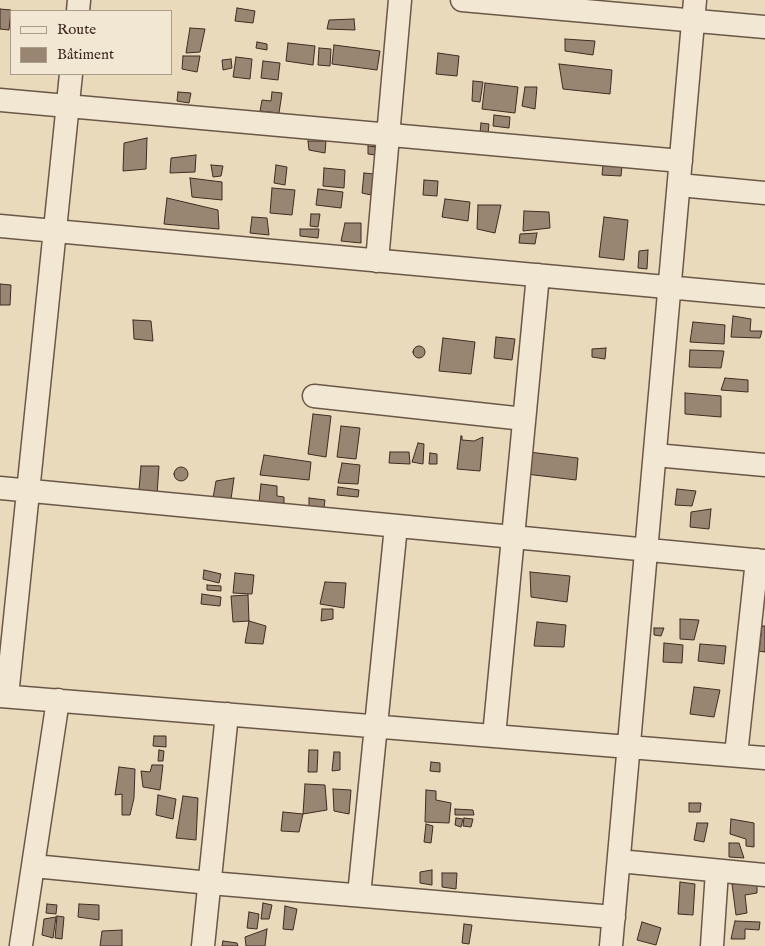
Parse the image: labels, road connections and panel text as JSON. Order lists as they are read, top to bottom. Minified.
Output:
{"legend":["Route","Bâtiment"]}
